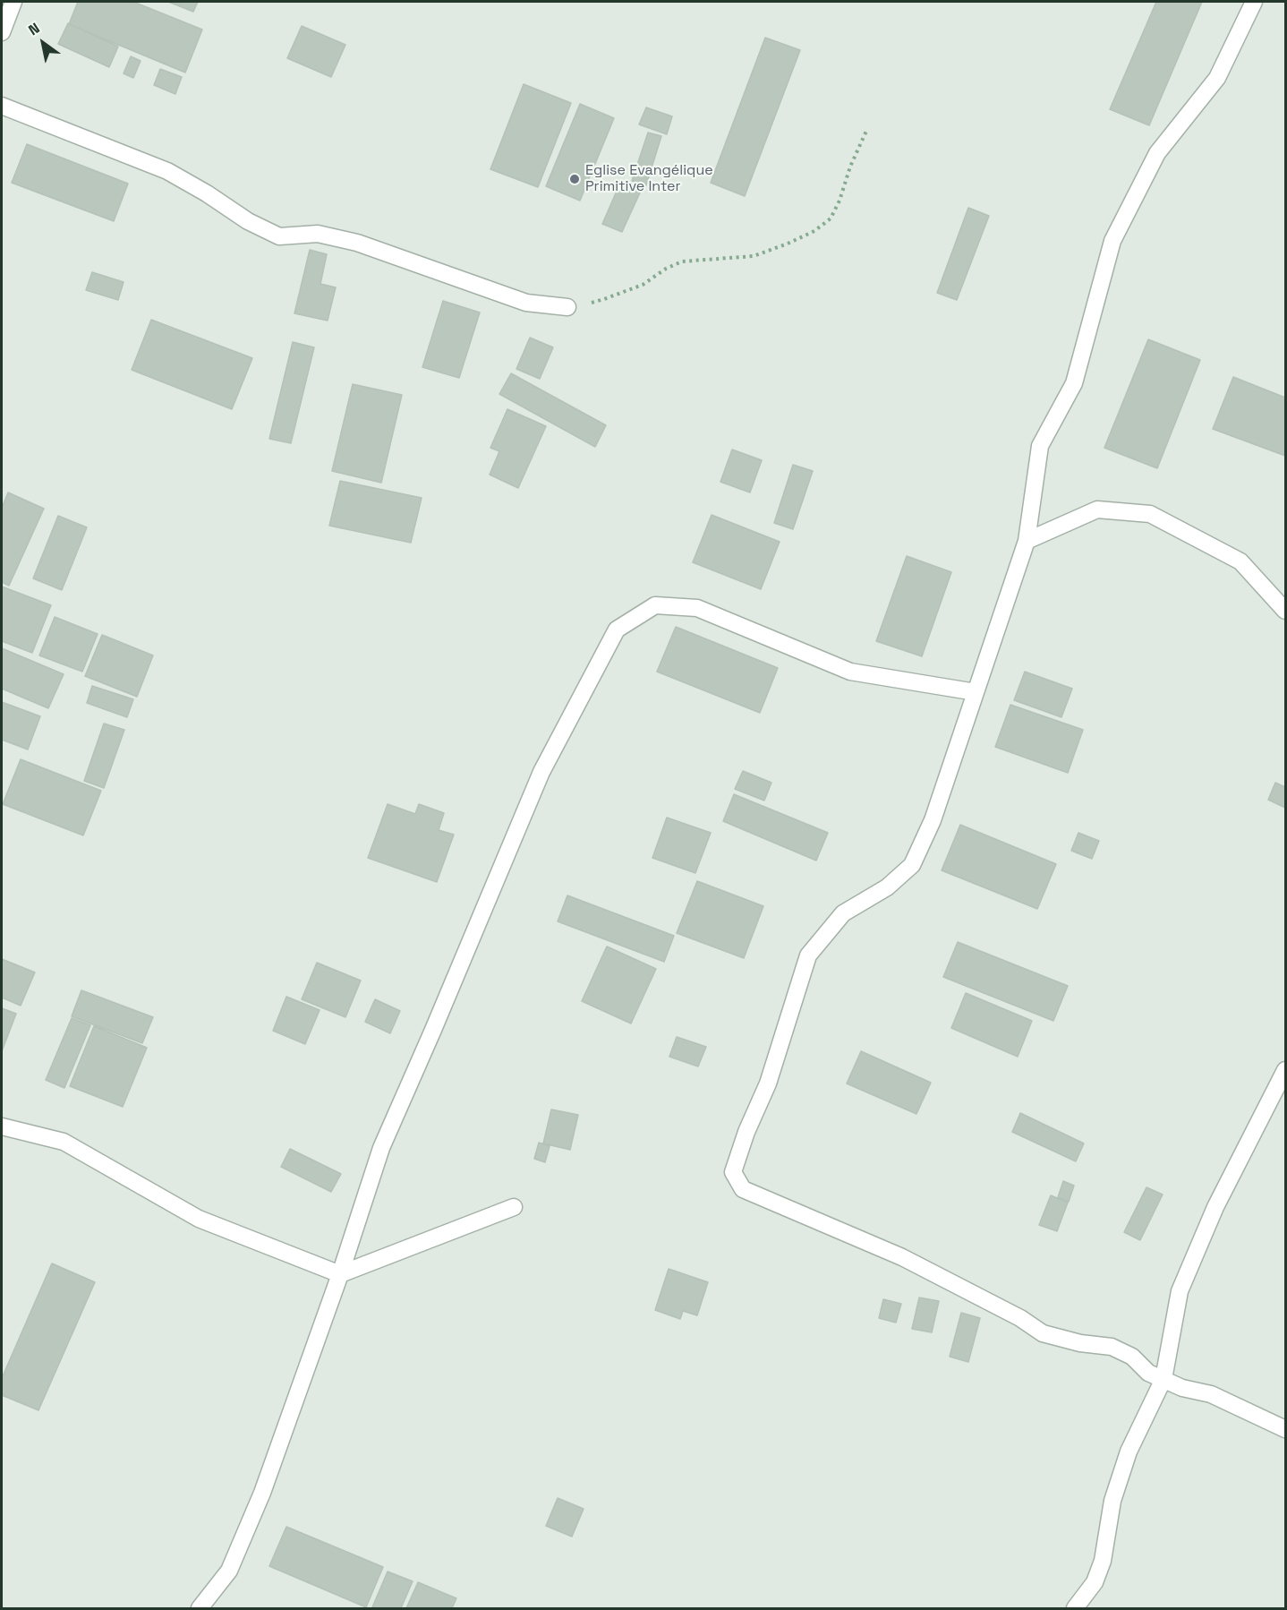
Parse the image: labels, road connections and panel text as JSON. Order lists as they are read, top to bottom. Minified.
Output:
{"places":["Eglise Evangélique Primitive Inter"],"north":"top left"}
